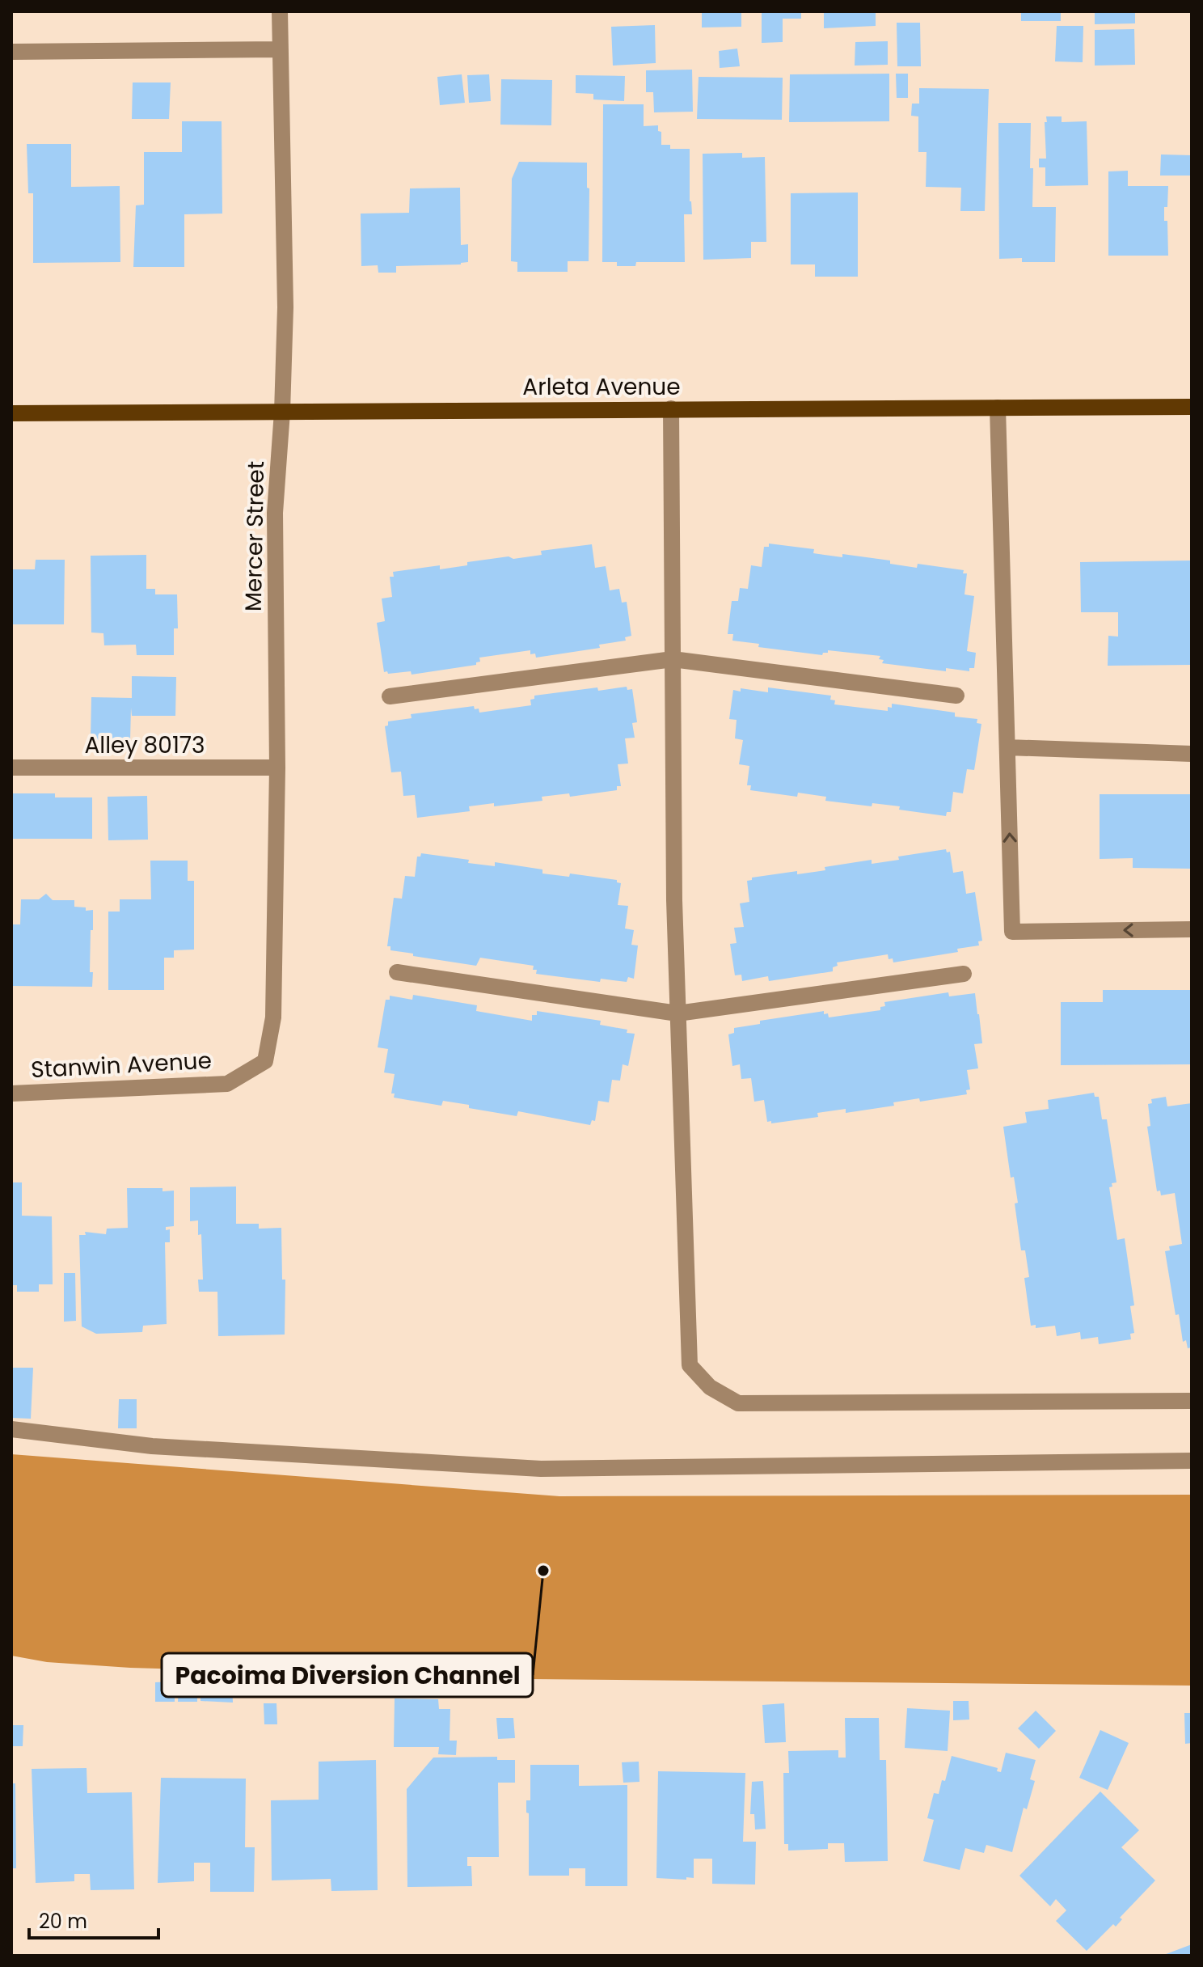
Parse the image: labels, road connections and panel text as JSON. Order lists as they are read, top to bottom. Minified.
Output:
{"streets":{"main road":["Arleta Avenue"],"street":["Mercer Street","Alley 80173","Stanwin Avenue"]},"crossings":[["Arleta Avenue","Mercer Street"],["Mercer Street","Alley 80173"],["Mercer Street","Stanwin Avenue"]],"places":["Pacoima Diversion Channel"],"scale_bar":"20 m"}
